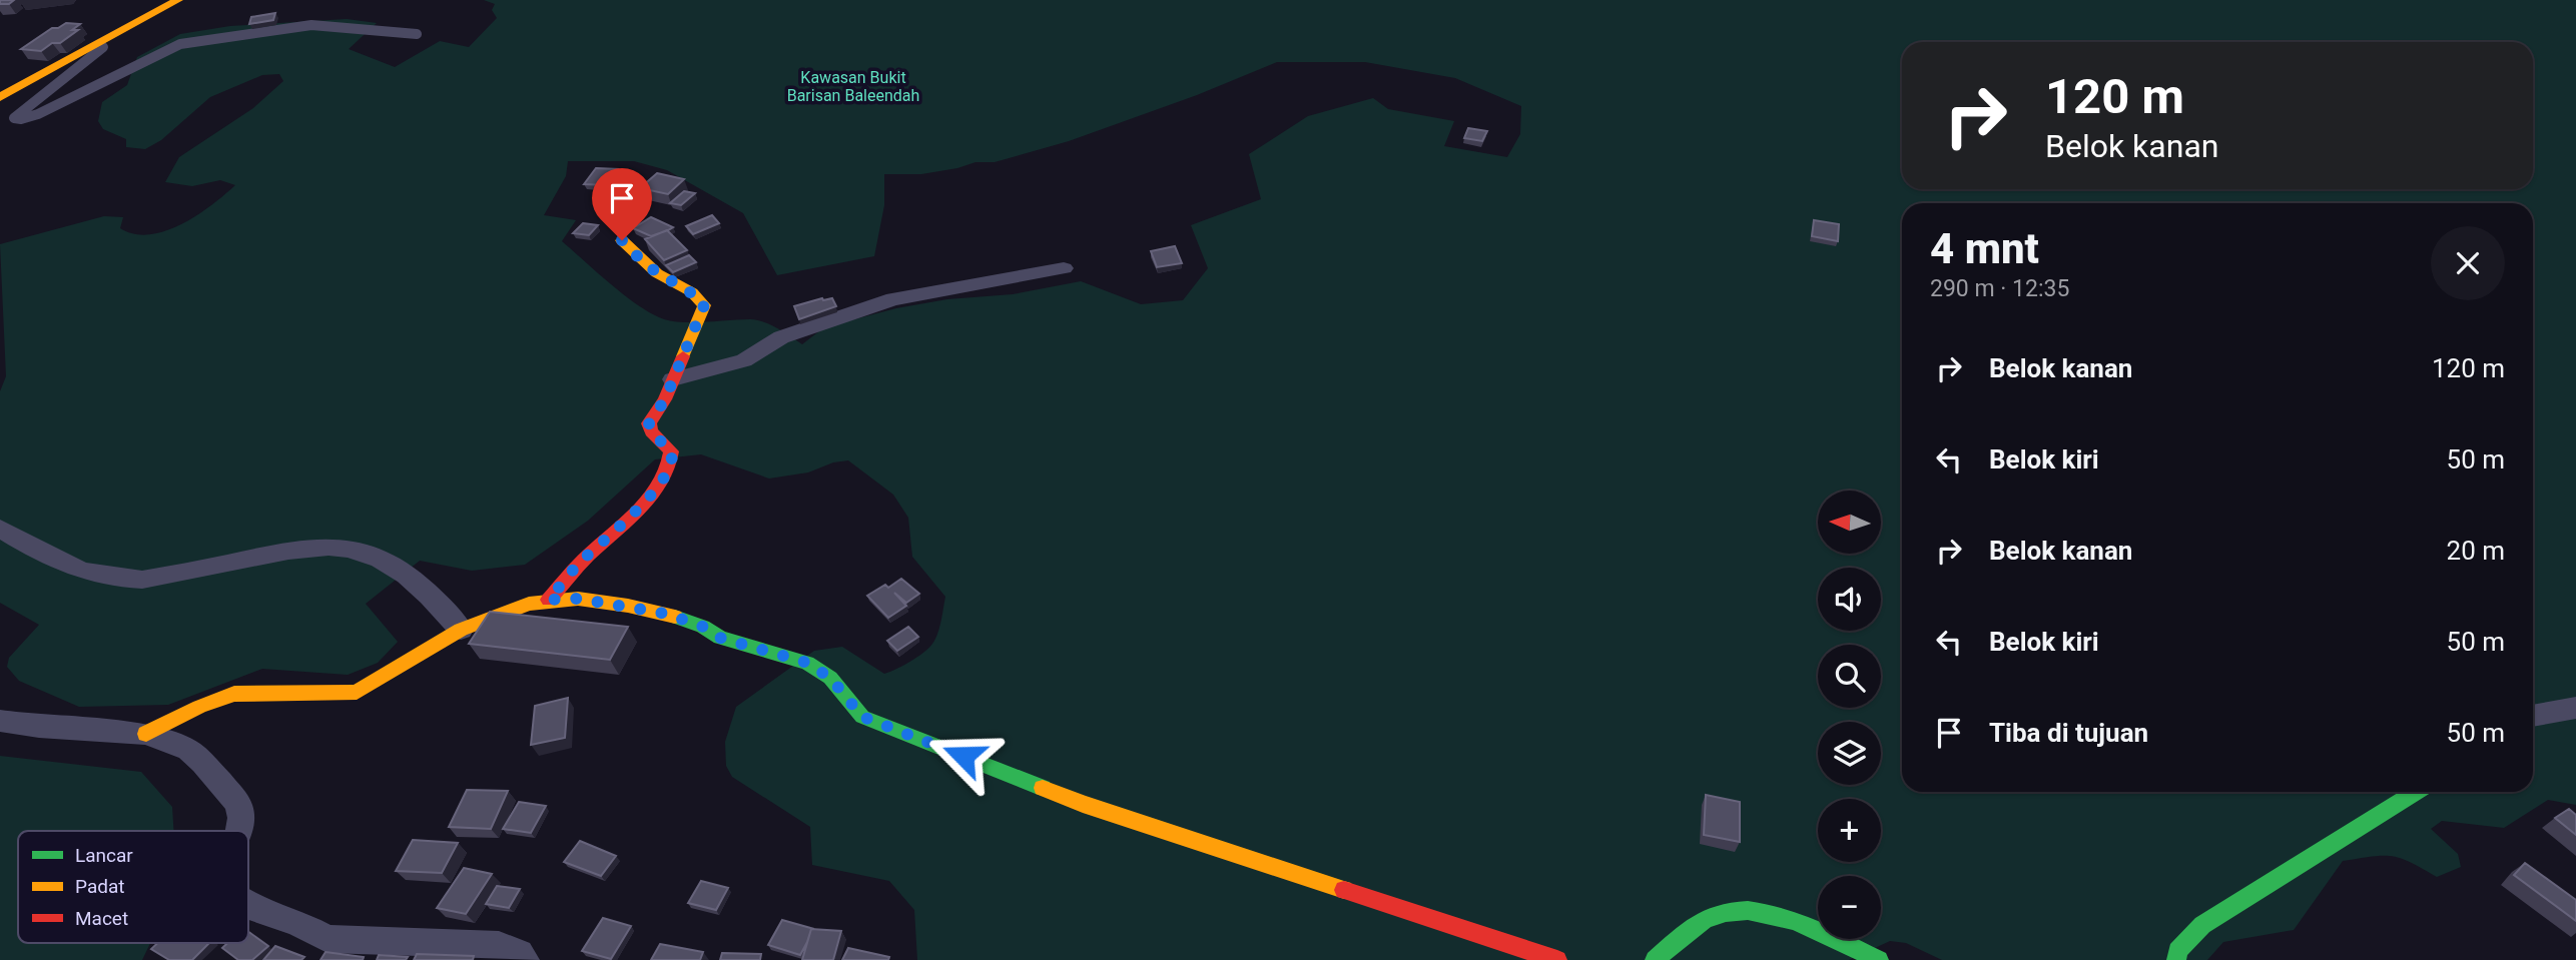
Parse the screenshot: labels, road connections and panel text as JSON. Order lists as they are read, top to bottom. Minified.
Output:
{"parks":["Kawasan Bukit Barisan Baleendah"],"legend":["Lancar","Padat","Macet"],"north":"left","page":{"turn":["120 m","Belok kanan"],"heading":["4 mnt","290 m · 12:35"],"list":[{"name":"Belok kanan","value":"120 m"},{"name":"Belok kiri","value":"50 m"},{"name":"Belok kanan","value":"20 m"},{"name":"Belok kiri","value":"50 m"},{"name":"Tiba di tujuan","value":"50 m"}],"map_buttons":["+","−"]}}
